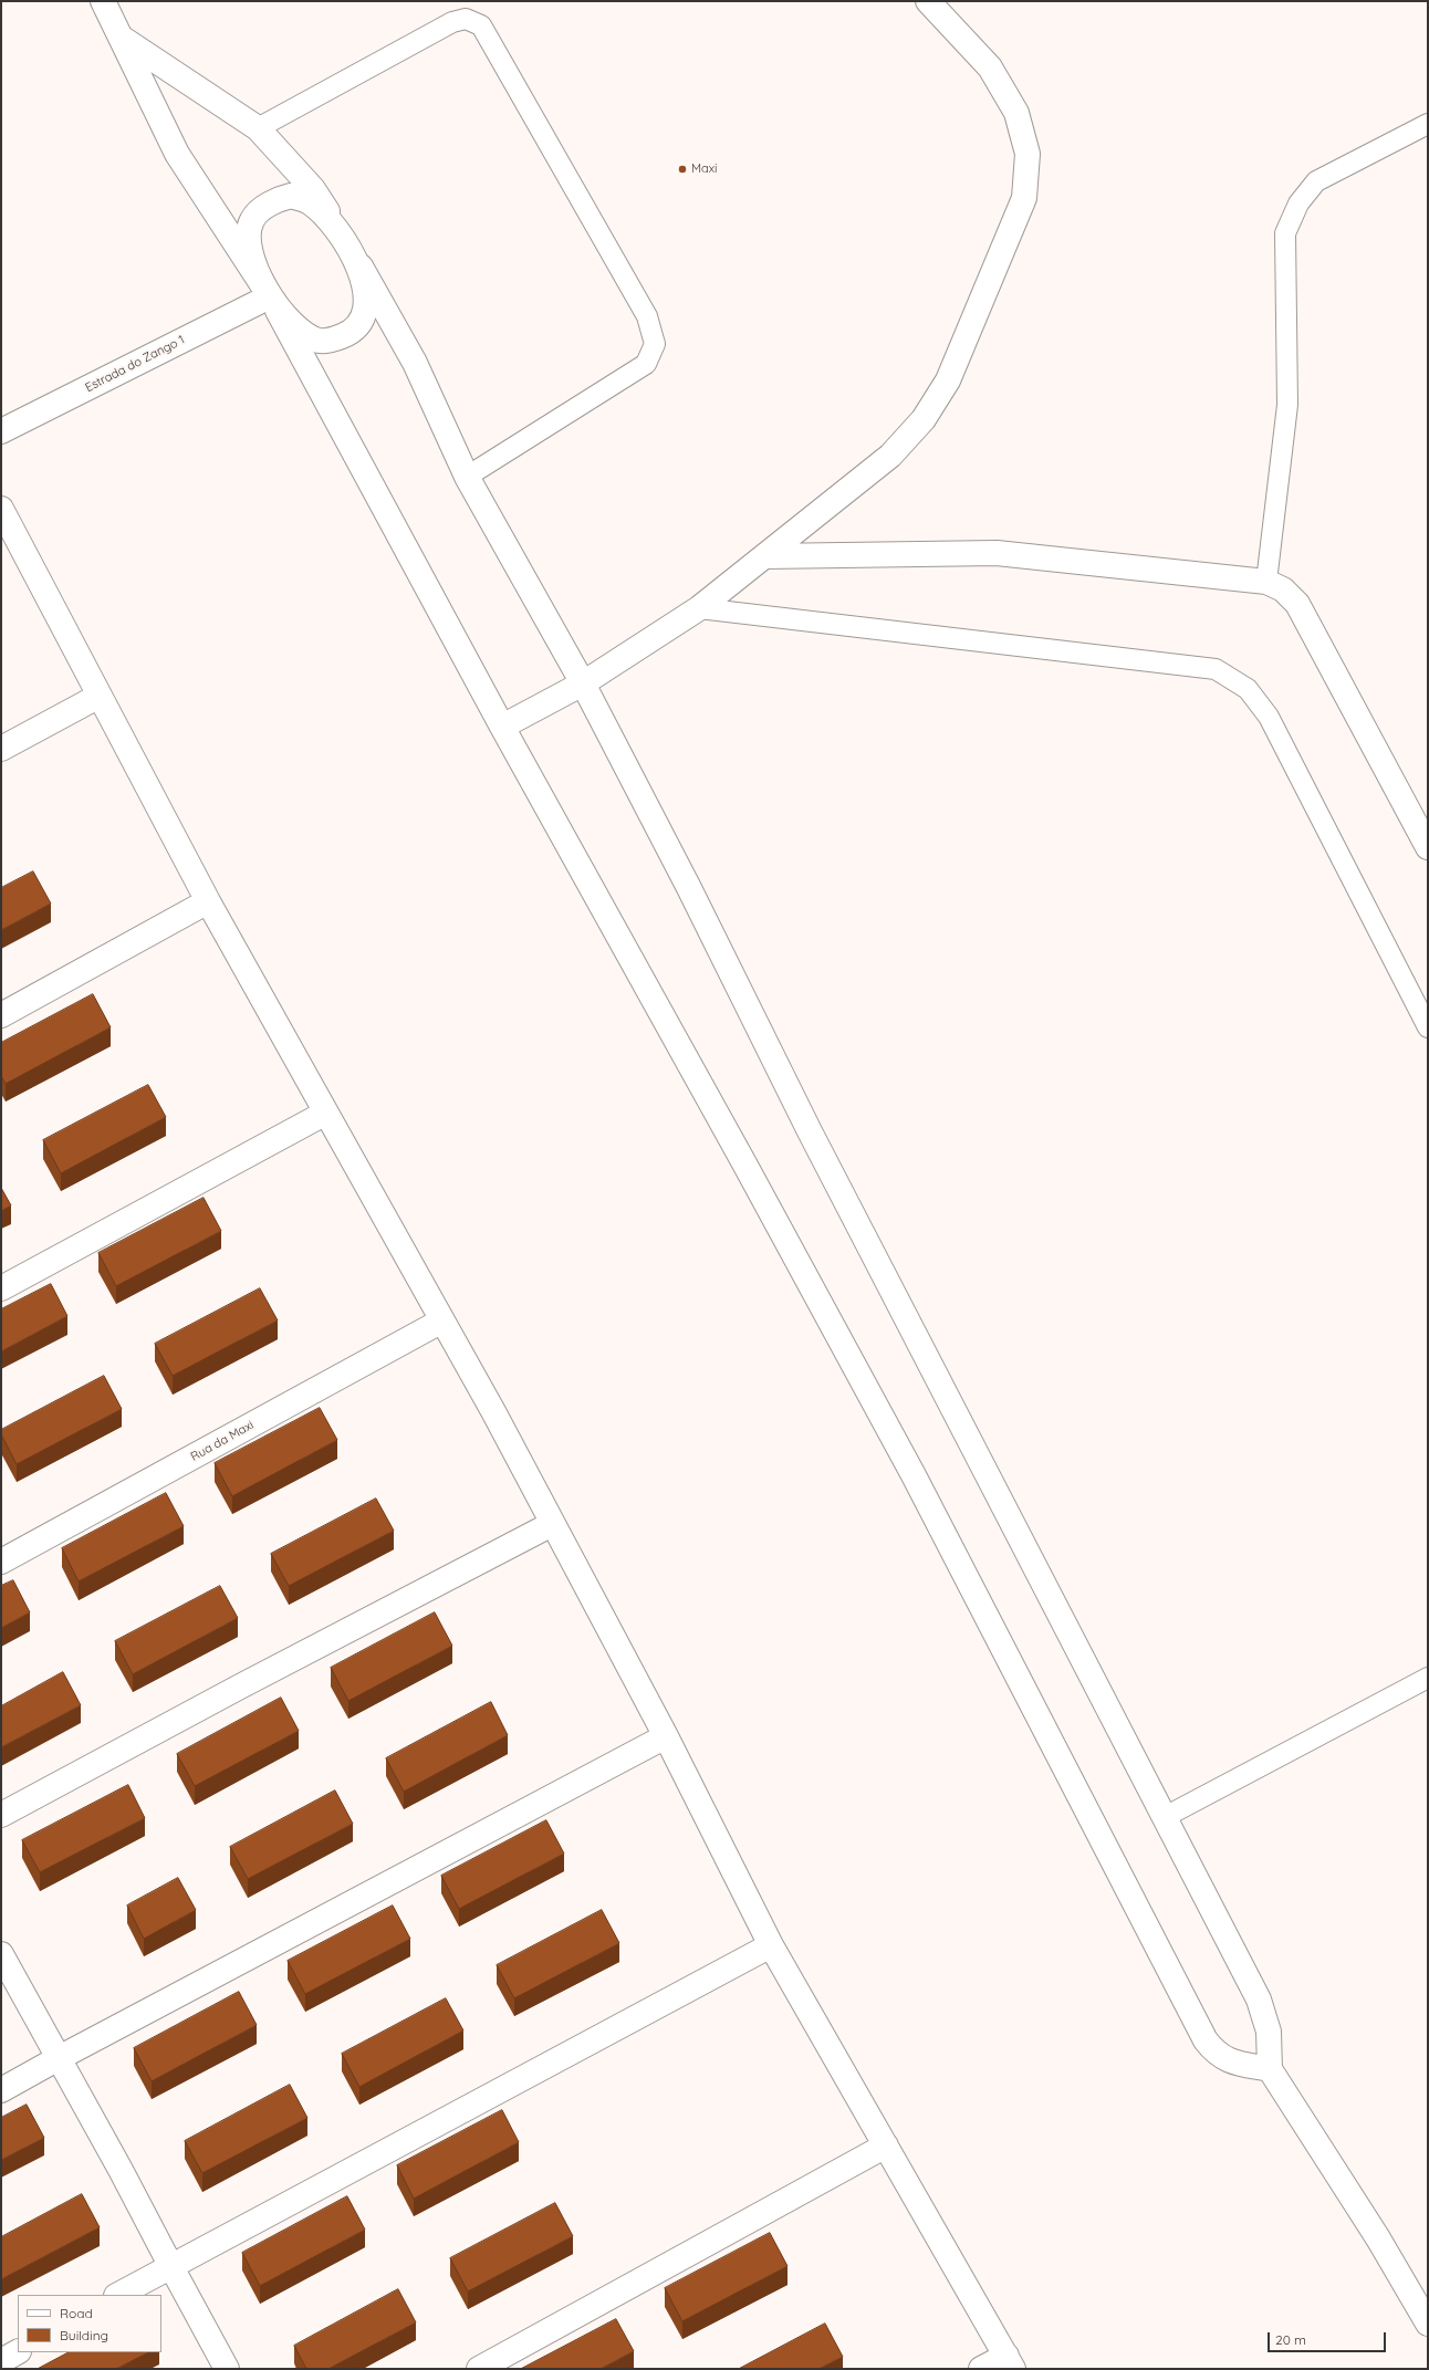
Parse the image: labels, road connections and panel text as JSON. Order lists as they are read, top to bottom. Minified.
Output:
{"streets":{"street":["Estrada do Zango 1","Rua da Maxi"]},"places":["Maxi"],"legend":["Road","Building"],"scale_bar":"20 m"}
